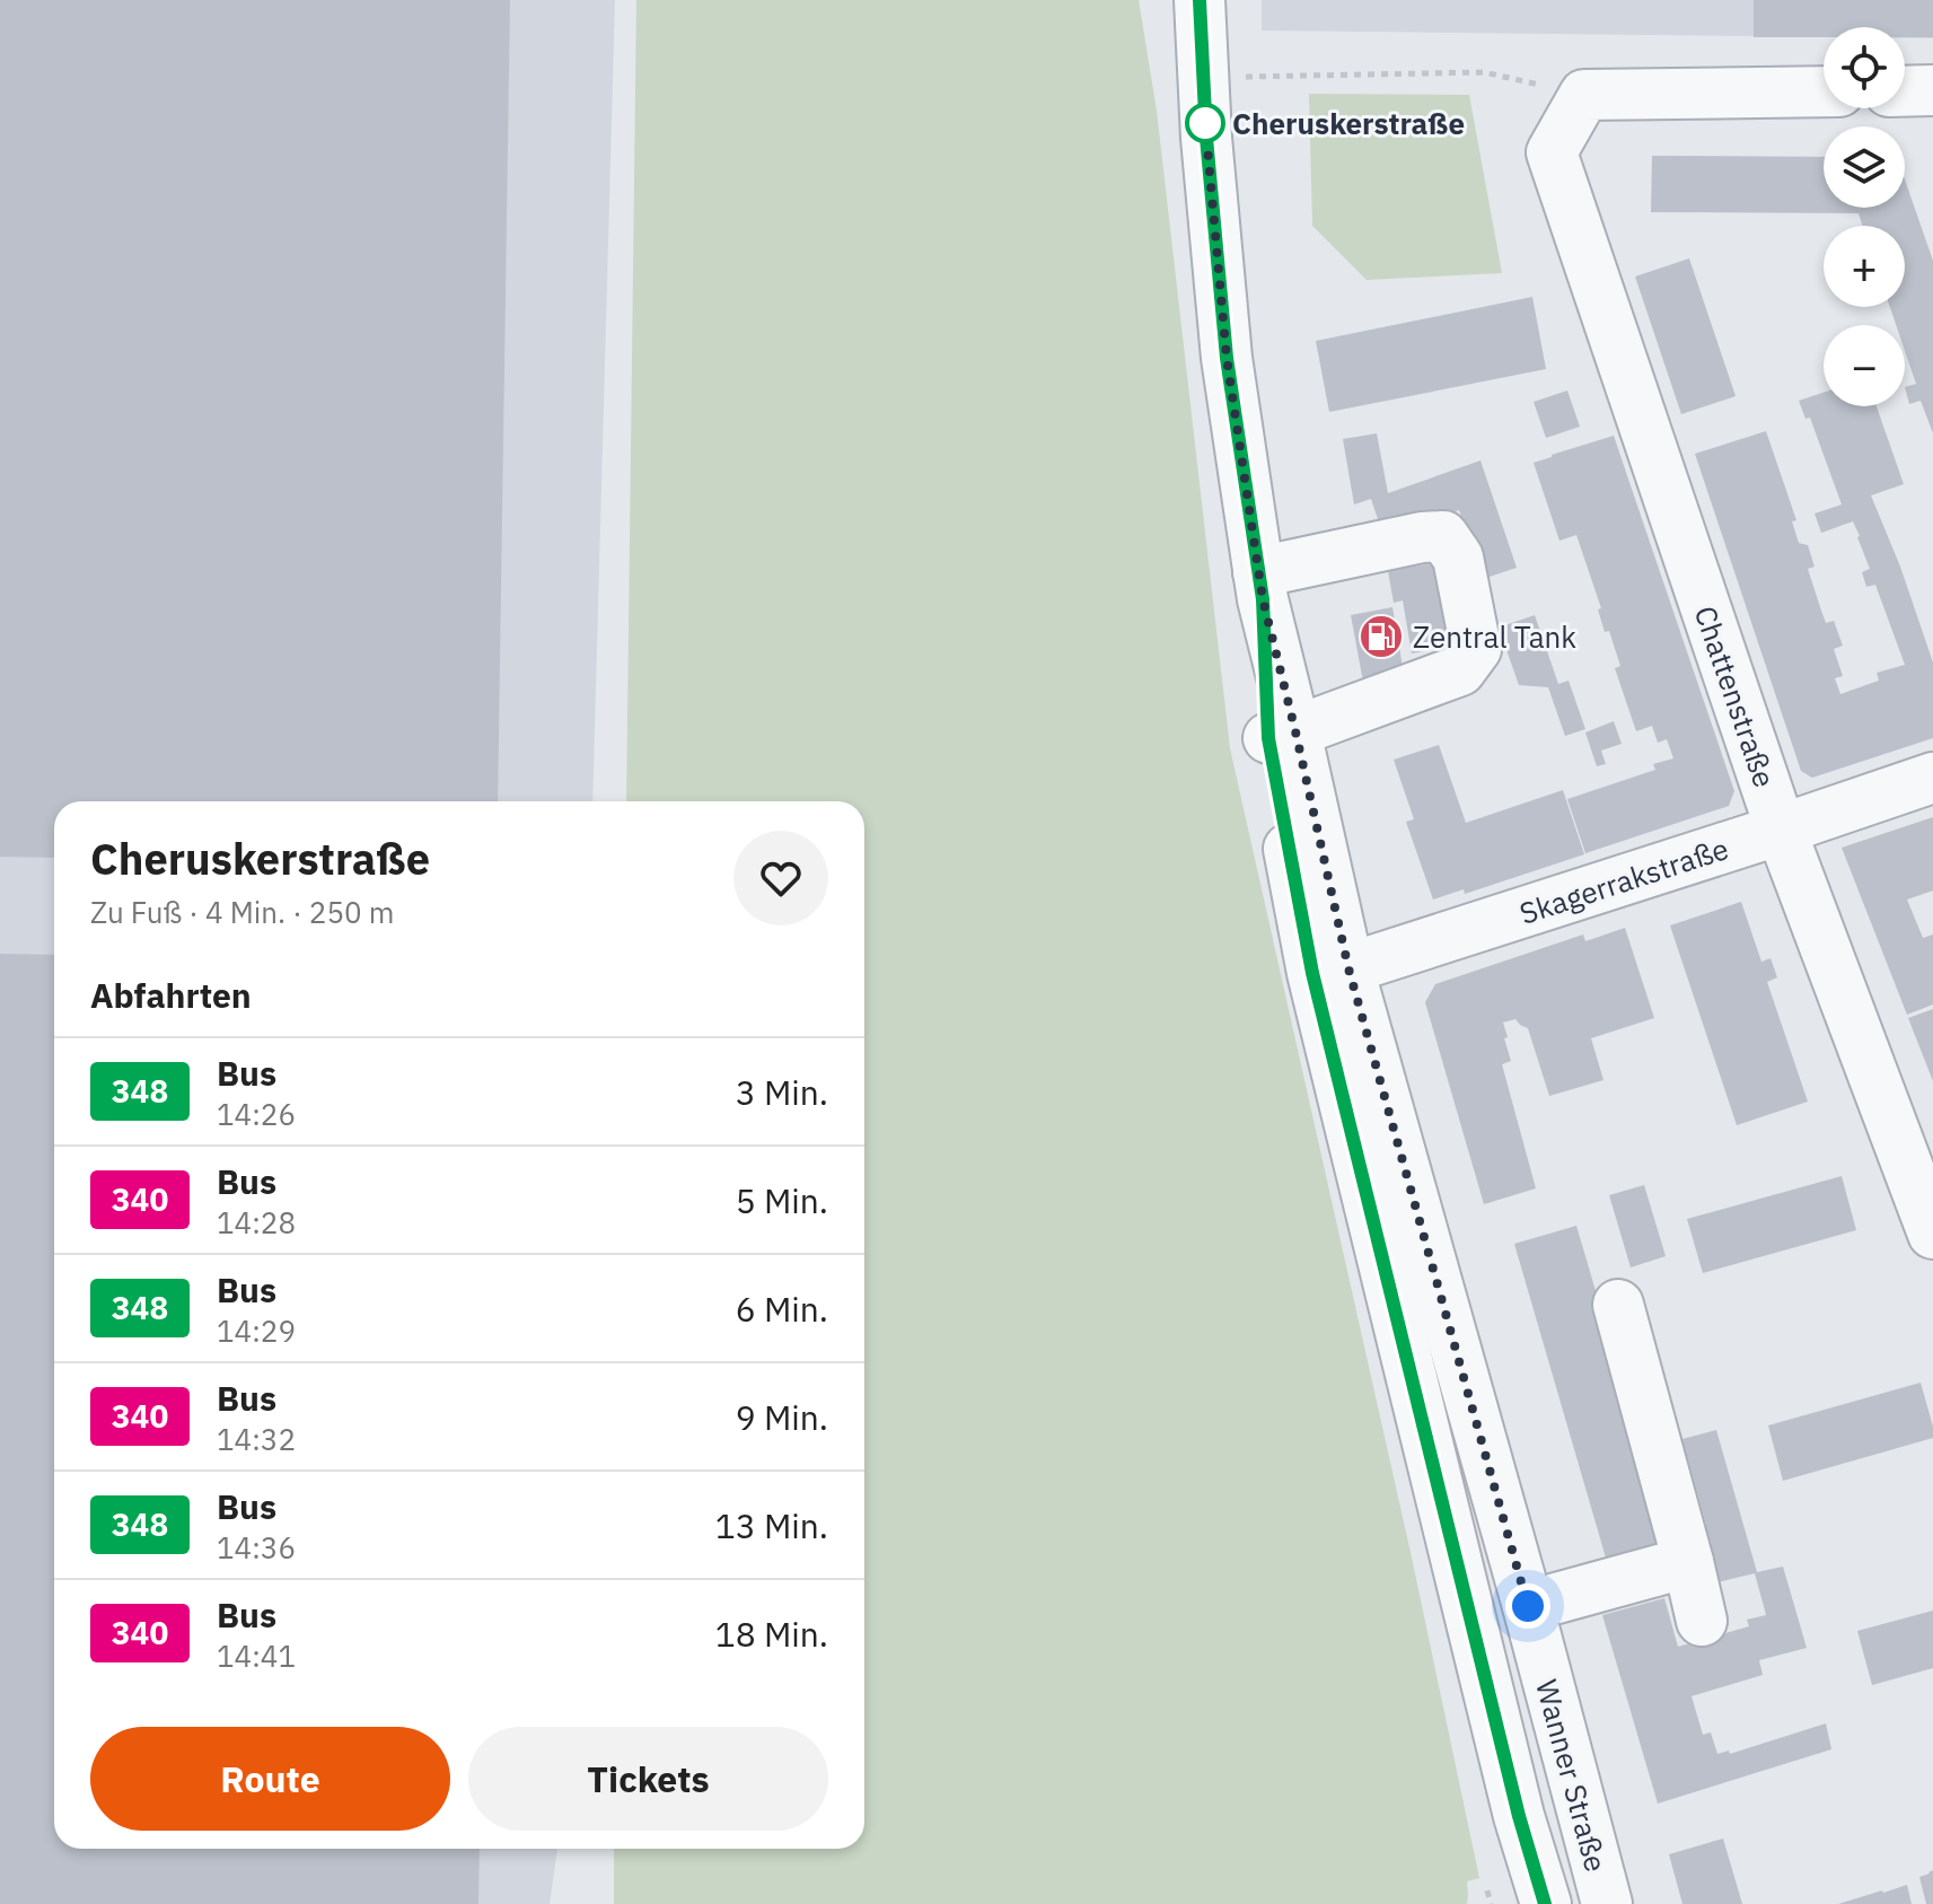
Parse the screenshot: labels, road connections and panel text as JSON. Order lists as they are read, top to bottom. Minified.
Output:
{"streets":{"street":["Chattenstraße","Skagerrakstraße","Wanner Straße"]},"crossings":[["Chattenstraße","Skagerrakstraße"],["Skagerrakstraße","Wanner Straße"]],"places":{"other":["Cheruskerstraße"],"fuel station":["Zentral Tank"]},"lines":["bus line 348"],"page":{"map_buttons":["+","−"],"heading":[["Cheruskerstraße","Zu Fuß · 4 Min. · 250 m"],"Abfahrten"],"list":[{"mark":"348","name":"Bus","note":"14:26","value":"3 Min."},{"mark":"340","name":"Bus","note":"14:28","value":"5 Min."},{"mark":"348","name":"Bus","note":"14:29","value":"6 Min."},{"mark":"340","name":"Bus","note":"14:32","value":"9 Min."},{"mark":"348","name":"Bus","note":"14:36","value":"13 Min."},{"mark":"340","name":"Bus","note":"14:41","value":"18 Min."}],"buttons":["Route","Tickets"]}}
